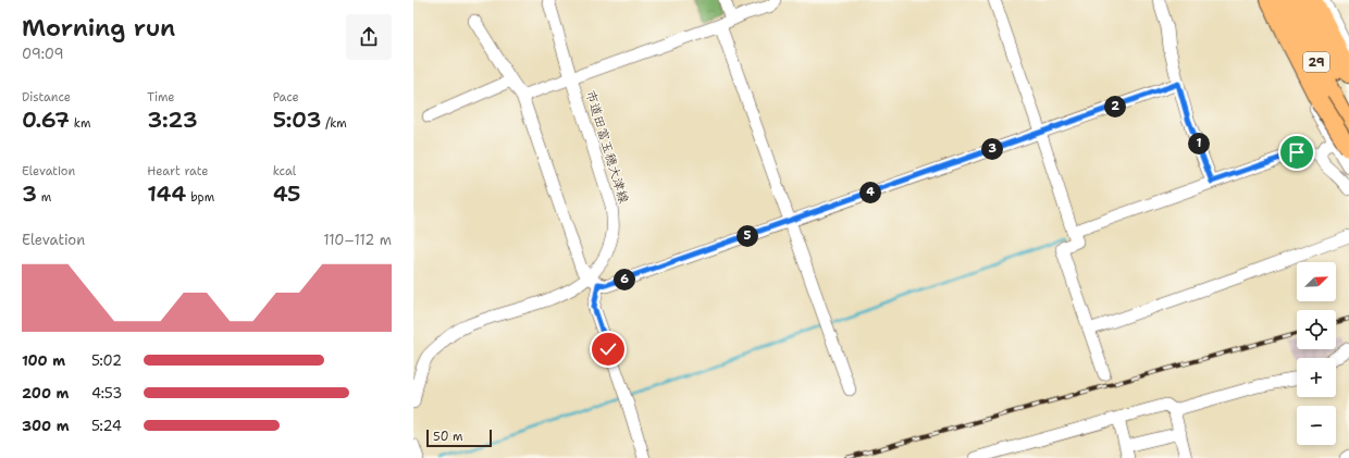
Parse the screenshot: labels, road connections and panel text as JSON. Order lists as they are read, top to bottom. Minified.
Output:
{"streets":{"highway":["29"],"street":["市道田富玉穂大津線"]},"scale_bar":"50 m","north":"top right","page":{"heading":["Morning run","09:09"],"stats":[["Distance","0.67 km"],["Time","3:23"],["Pace","5:03 /km"],["Elevation","3 m"],["Heart rate","144 bpm"],["kcal","45"]],"pins":["2","1","3","4","5","6"],"chart":["Elevation","110–112 m"],"map_buttons":["+","−"],"list":[{"name":"100 m","note":"5:02"},{"name":"200 m","note":"4:53"},{"name":"300 m","note":"5:24"}],"scale":"50 m"}}
